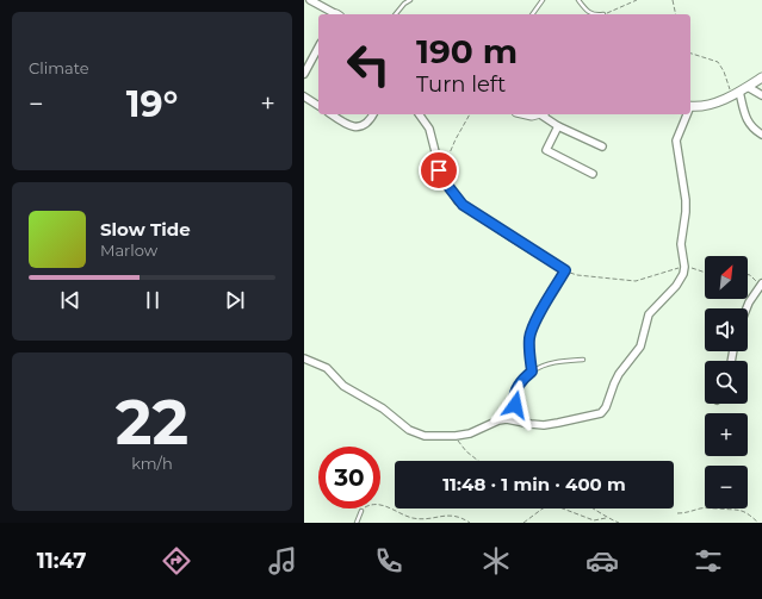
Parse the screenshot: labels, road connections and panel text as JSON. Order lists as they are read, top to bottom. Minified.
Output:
{"north":"top right","page":{"tile":["Climate",["22","km/h"]],"turn":["190 m","Turn left"],"heat":["−","19°","+"],"song":["Slow Tide","Marlow"],"map_buttons":["+","−"],"limit":"30","trip":"11:48 · 1 min · 400 m","tabs":"11:47"}}
